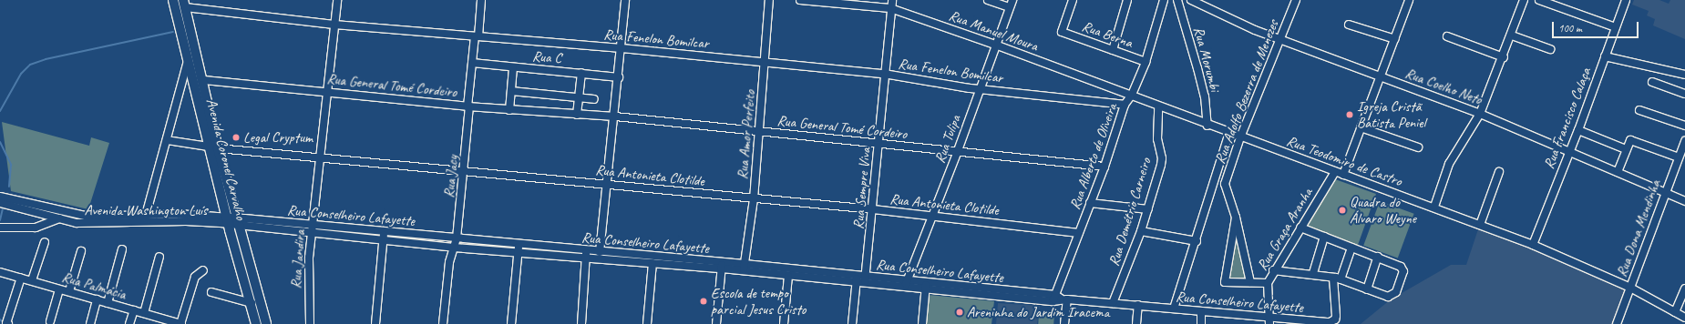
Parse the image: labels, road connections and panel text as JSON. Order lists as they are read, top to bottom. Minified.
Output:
{"streets":{"main road":["Avenida Coronel Carvalho"],"street":["Rua Manuel Moura","Rua Berna","Rua Fenelon Bomilcar","Rua C","Rua Morumbi","Rua General Tomé Cordeiro","Rua Coelho Neto","Rua Adolfo Bezerra de Menezes","Rua Francisco Calaça","Rua Amor Perfeito","Rua Tulipa","Rua Alberto de Oliveira","Rua Teodomiro de Castro","Rua Antonieta Clotilde","Rua Jacy","Rua Sempre Viva","Avenida Washington Luís","Rua Demétrio Carneiro","Rua Conselheiro Lafayette","Rua Dona Mendinha","Rua Graça Aranha","Rua Jandira","Rua Palmácia"]},"crossings":[["Rua Manuel Moura","Rua Tulipa"],["Rua Manuel Moura","Rua Alberto de Oliveira"],["Rua Manuel Moura","Rua Teodomiro de Castro"],["Rua Manuel Moura","Rua Sempre Viva"],["Rua Berna","Rua Alberto de Oliveira"],["Rua Fenelon Bomilcar","Rua Amor Perfeito"],["Rua Fenelon Bomilcar","Rua Tulipa"],["Rua Fenelon Bomilcar","Rua Alberto de Oliveira"],["Rua Fenelon Bomilcar","Avenida Coronel Carvalho"],["Rua Fenelon Bomilcar","Rua Jacy"],["Rua Fenelon Bomilcar","Rua Sempre Viva"],["Rua Fenelon Bomilcar","Rua Jandira"],["Rua C","Rua Jacy"],["Rua Morumbi","Rua Teodomiro de Castro"],["Rua General Tomé Cordeiro","Rua Amor Perfeito"],["Rua General Tomé Cordeiro","Rua Tulipa"],["Rua General Tomé Cordeiro","Rua Alberto de Oliveira"],["Rua General Tomé Cordeiro","Avenida Coronel Carvalho"],["Rua General Tomé Cordeiro","Rua Jacy"],["Rua General Tomé Cordeiro","Rua Sempre Viva"],["Rua General Tomé Cordeiro","Rua Jandira"],["Rua Coelho Neto","Rua Adolfo Bezerra de Menezes"],["Rua Coelho Neto","Rua Francisco Calaça"],["Rua Coelho Neto","Rua Dona Mendinha"],["Rua Adolfo Bezerra de Menezes","Rua Teodomiro de Castro"],["Rua Adolfo Bezerra de Menezes","Rua Conselheiro Lafayette"],["Rua Francisco Calaça","Rua Teodomiro de Castro"],["Rua Amor Perfeito","Rua Antonieta Clotilde"],["Rua Amor Perfeito","Rua Conselheiro Lafayette"],["Rua Tulipa","Rua Antonieta Clotilde"],["Rua Tulipa","Rua Conselheiro Lafayette"],["Rua Alberto de Oliveira","Rua Teodomiro de Castro"],["Rua Alberto de Oliveira","Rua Antonieta Clotilde"],["Rua Alberto de Oliveira","Rua Conselheiro Lafayette"],["Avenida Coronel Carvalho","Rua Antonieta Clotilde"],["Avenida Coronel Carvalho","Avenida Washington Luís"],["Avenida Coronel Carvalho","Rua Conselheiro Lafayette"],["Rua Teodomiro de Castro","Rua Demétrio Carneiro"],["Rua Teodomiro de Castro","Rua Dona Mendinha"],["Rua Teodomiro de Castro","Rua Graça Aranha"],["Rua Antonieta Clotilde","Rua Jacy"],["Rua Antonieta Clotilde","Rua Sempre Viva"],["Rua Antonieta Clotilde","Rua Jandira"],["Rua Jacy","Rua Conselheiro Lafayette"],["Rua Sempre Viva","Rua Conselheiro Lafayette"],["Avenida Washington Luís","Rua Conselheiro Lafayette"],["Rua Demétrio Carneiro","Rua Conselheiro Lafayette"],["Rua Conselheiro Lafayette","Rua Graça Aranha"],["Rua Conselheiro Lafayette","Rua Jandira"]],"places":["Igreja Cristã Batista Peniel","Legal Cryptum","Quadra do Álvaro Weyne","Escola de tempo parcial Jesus Cristo","Areninha do Jardim Iracema"],"scale_bar":"100 m"}
